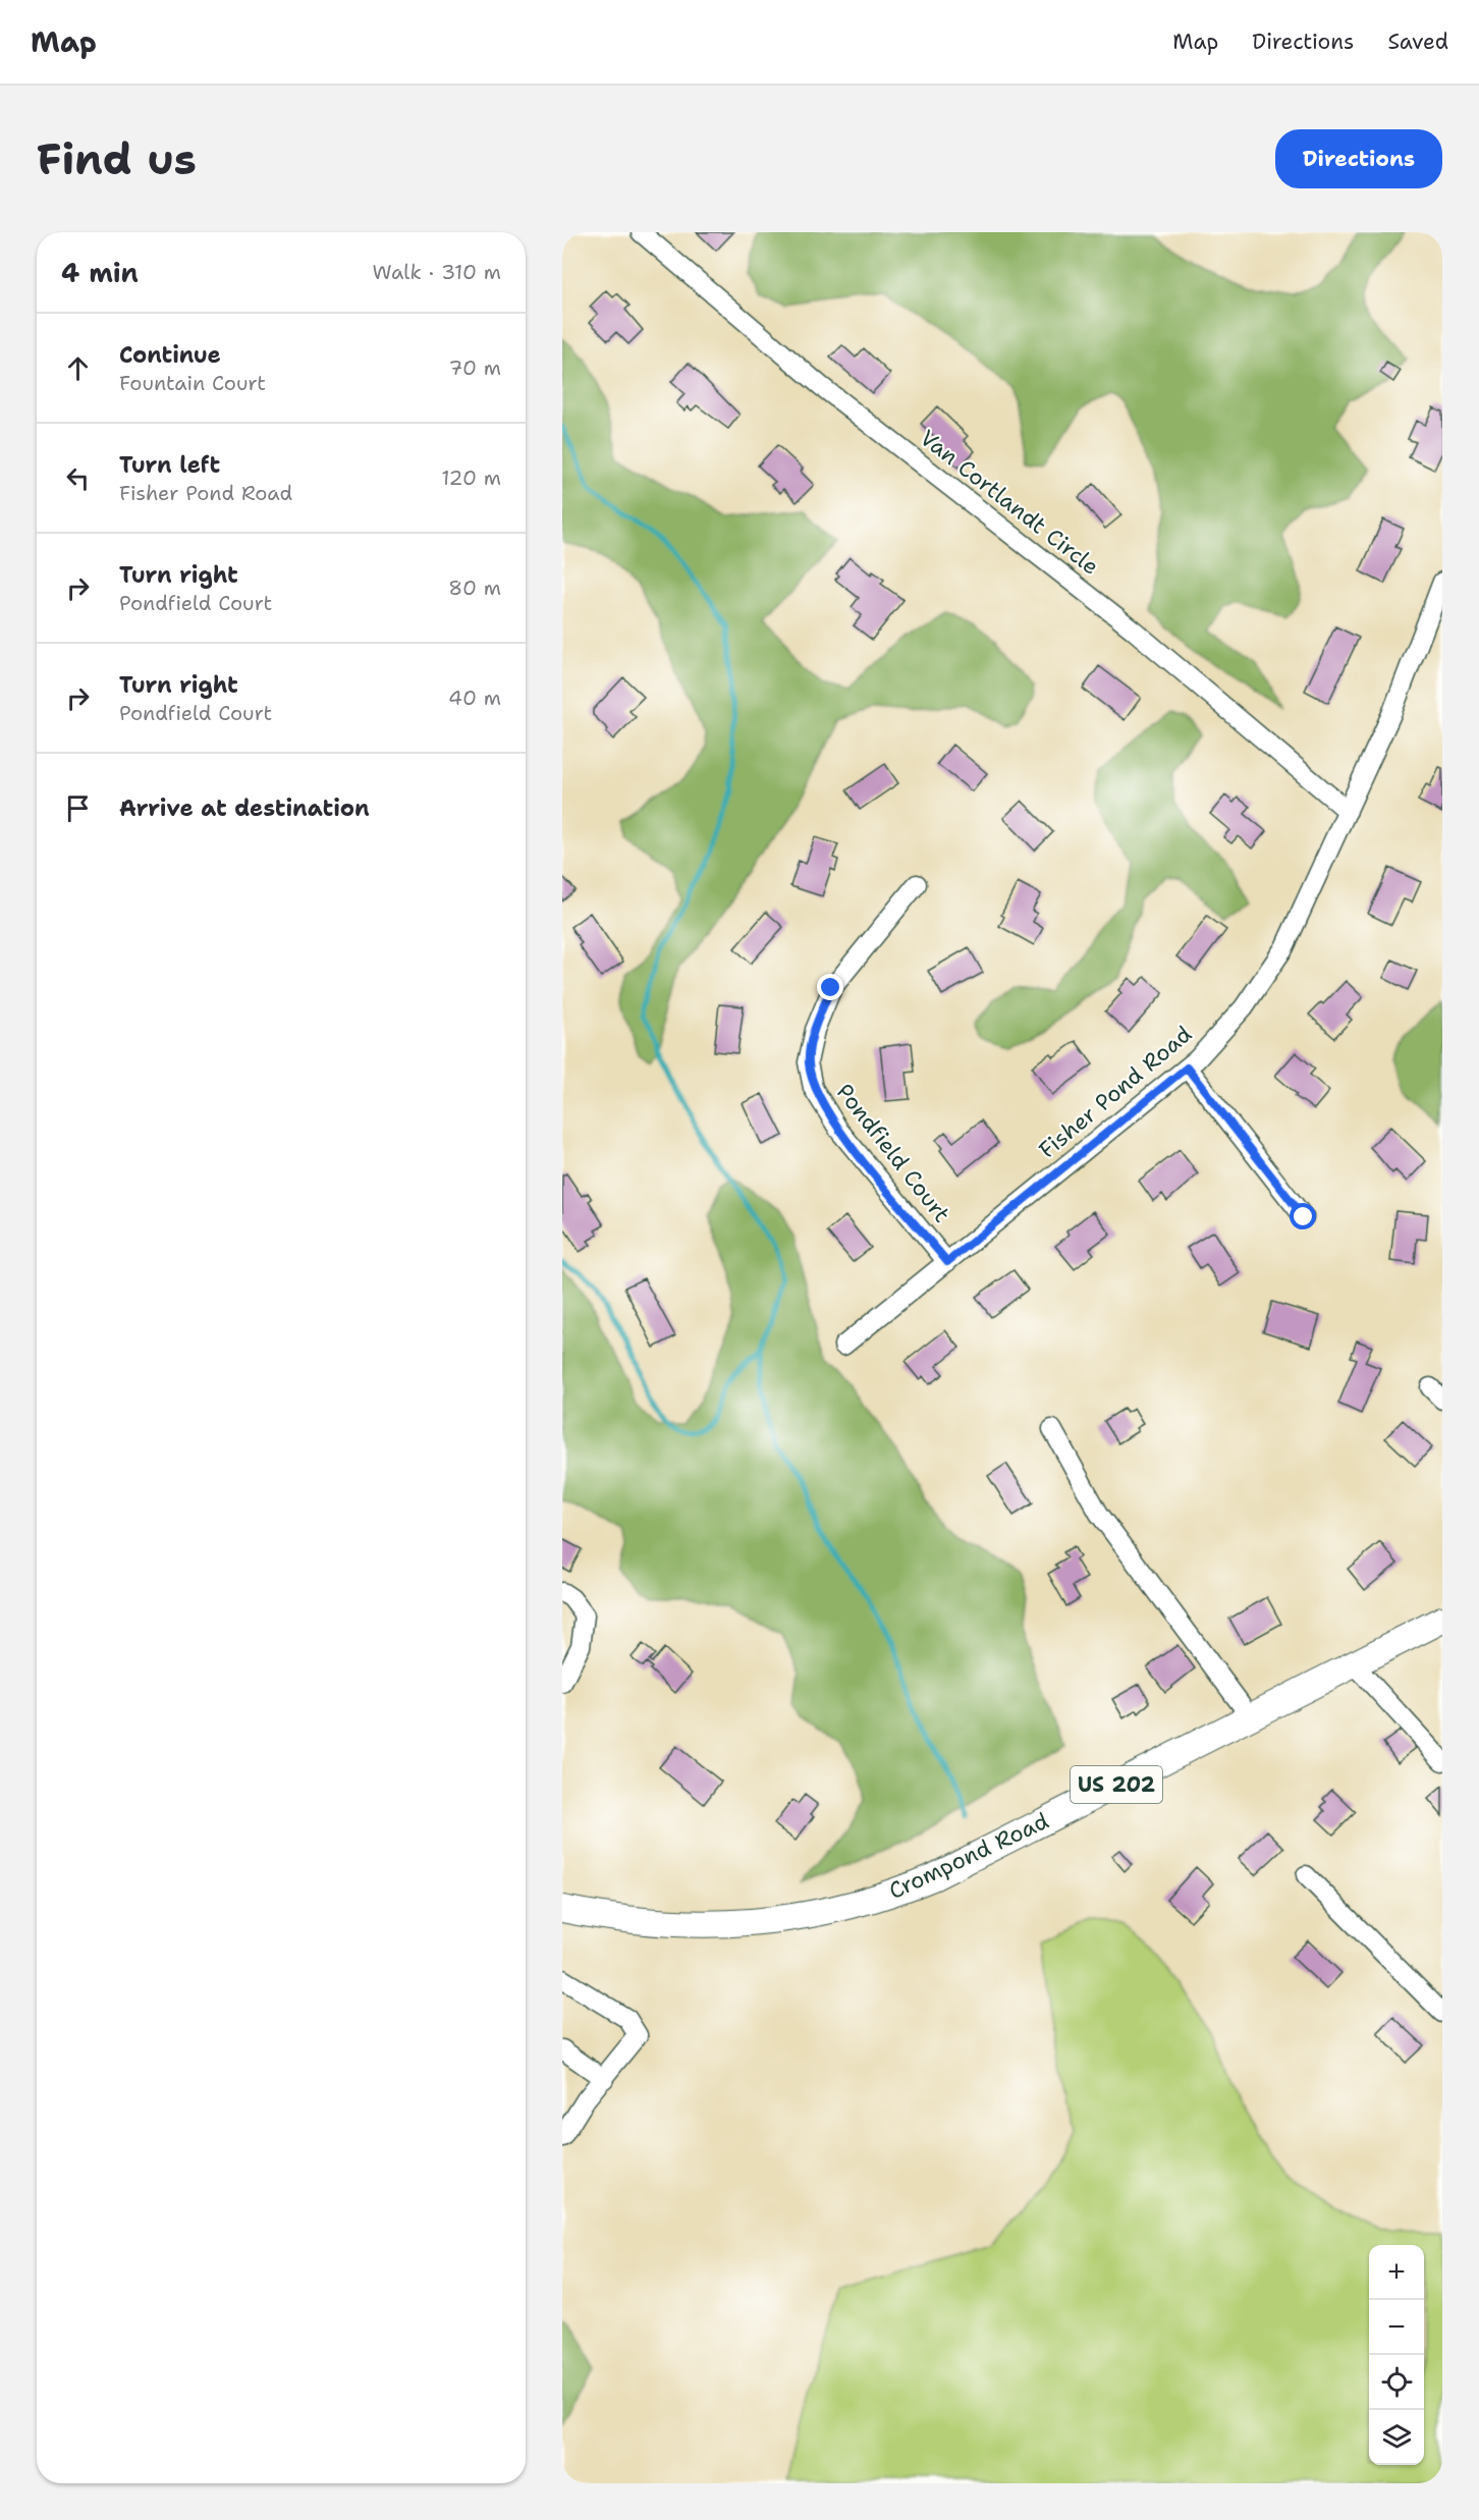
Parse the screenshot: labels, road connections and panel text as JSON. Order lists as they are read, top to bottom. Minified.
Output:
{"streets":{"highway":["US 202","Crompond Road"],"street":["Van Cortlandt Circle","Fisher Pond Road","Pondfield Court"]},"crossings":[["Van Cortlandt Circle","Fisher Pond Road"],["Fisher Pond Road","Pondfield Court"]],"page":{"header":"Map","nav":["Map","Directions","Saved"],"buttons":"Directions","title":"Find us","heading":["4 min","Walk · 310 m"],"list":[["Continue","Fountain Court","70 m"],["Turn left","Fisher Pond Road","120 m"],["Turn right","Pondfield Court","80 m"],["Turn right","Pondfield Court","40 m"],"Arrive at destination"],"map_buttons":["+","−"]}}
